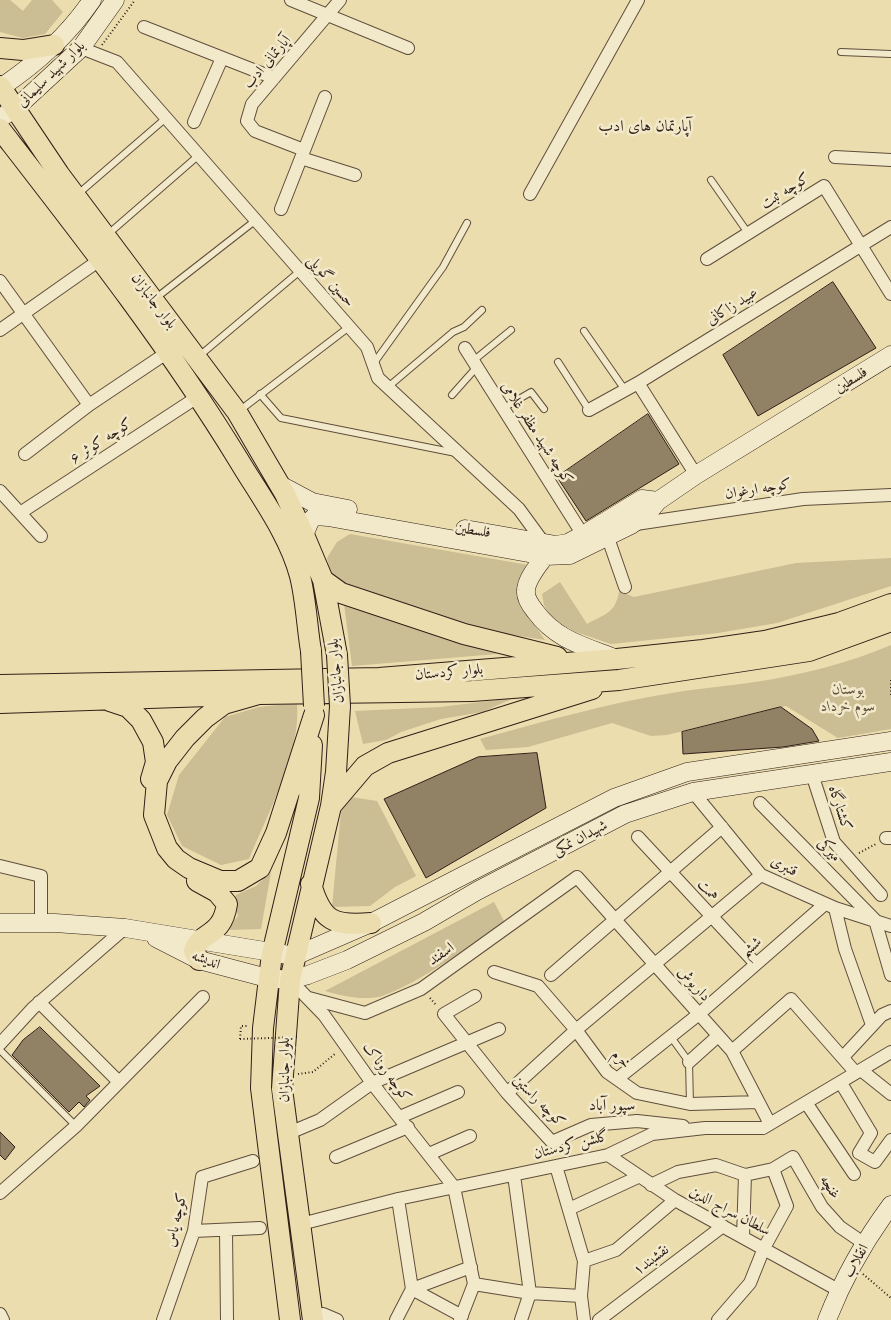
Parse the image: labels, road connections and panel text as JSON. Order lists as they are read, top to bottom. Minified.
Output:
{"streets":{"main road":["بلوار شهید سلیمانی","بلوار جانبازان","فلسطین","بلوار کردستان","شهیدان نمکی","اندیشه","انقلاب"],"street":["آپارتمانی ادب","کوچه ثبت","حسین گویلی","عبید زاکانی","کوچه شهید مظفر غلامی","کوچه کوثر ۶","کوچه ارغوان","کشتارگاه","میرکی","قنبری","همت","ششم","اسفند","داریوش","خرم","کوچه روناک","کوچه راستین","گلشن کردستان","غنچه","سلطان سراج الدین","کوچه یاس","نقشبند۱"]},"crossings":[["بلوار شهید سلیمانی","حسین گویلی"],["بلوار شهید سلیمانی","بلوار جانبازان"],["کوچه ثبت","عبید زاکانی"],["حسین گویلی","فلسطین"],["بلوار جانبازان","فلسطین"],["بلوار جانبازان","کوچه کوثر ۶"],["بلوار جانبازان","بلوار کردستان"],["بلوار جانبازان","شهیدان نمکی"],["بلوار جانبازان","اندیشه"],["بلوار جانبازان","کوچه روناک"],["بلوار جانبازان","گلشن کردستان"],["فلسطین","کوچه شهید مظفر غلامی"],["فلسطین","کوچه ارغوان"],["کشتارگاه","شهیدان نمکی"],["شهیدان نمکی","قنبری"],["شهیدان نمکی","اندیشه"],["شهیدان نمکی","کوچه روناک"],["میرکی","قنبری"],["قنبری","ششم"],["همت","ششم"],["ششم","داریوش"],["ششم","خرم"],["اسفند","داریوش"],["اسفند","کوچه روناک"],["اندیشه","کوچه روناک"],["داریوش","خرم"],["داریوش","گلشن کردستان"],["کوچه روناک","گلشن کردستان"],["کوچه راستین","گلشن کردستان"],["گلشن کردستان","سلطان سراج الدین"],["غنچه","انقلاب"],["سلطان سراج الدین","نقشبند۱"],["سلطان سراج الدین","انقلاب"]],"districts":["آپارتمان های ادب","سپور آباد"],"parks":["بوستان سوم خرداد"]}
